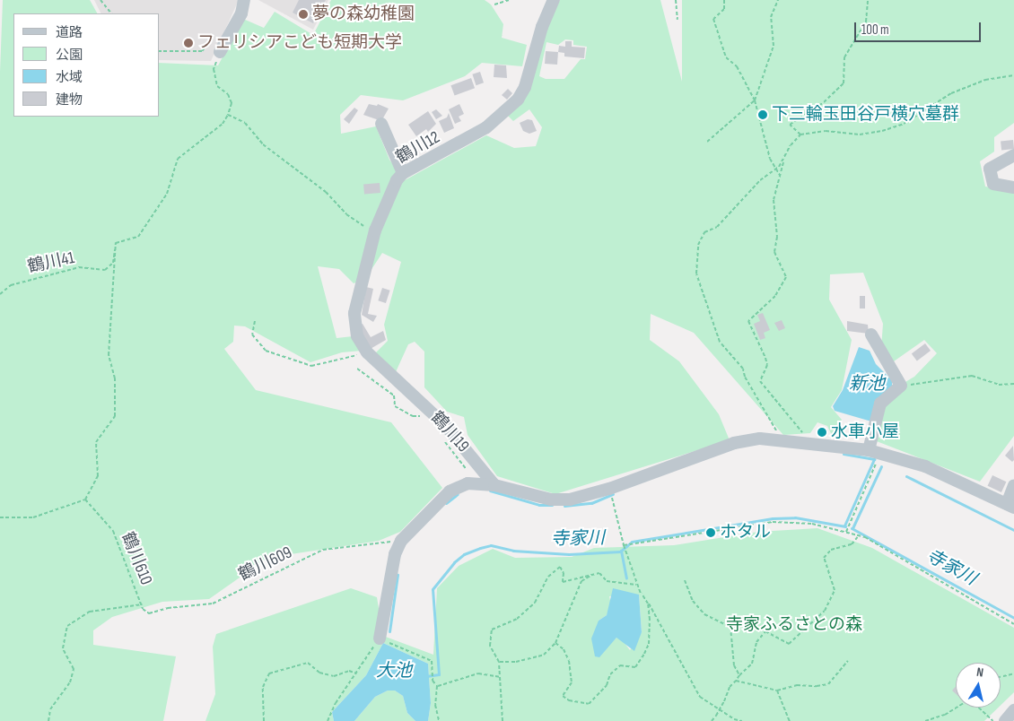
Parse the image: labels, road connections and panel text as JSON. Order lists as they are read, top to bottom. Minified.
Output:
{"streets":{"street":["鶴川12"],"path":["鶴川41","鶴川19","鶴川610","鶴川609"]},"crossings":[["鶴川12","鶴川19"],["鶴川610","鶴川609"]],"water":["新池","寺家川","大池"],"parks":["寺家ふるさとの森"],"places":["夢の森幼稚園","フェリシアこども短期大学","下三輪玉田谷戸横穴墓群","水車小屋","ホタル"],"legend":["道路","公園","水域","建物"],"scale_bar":"100 m","north":"top"}
